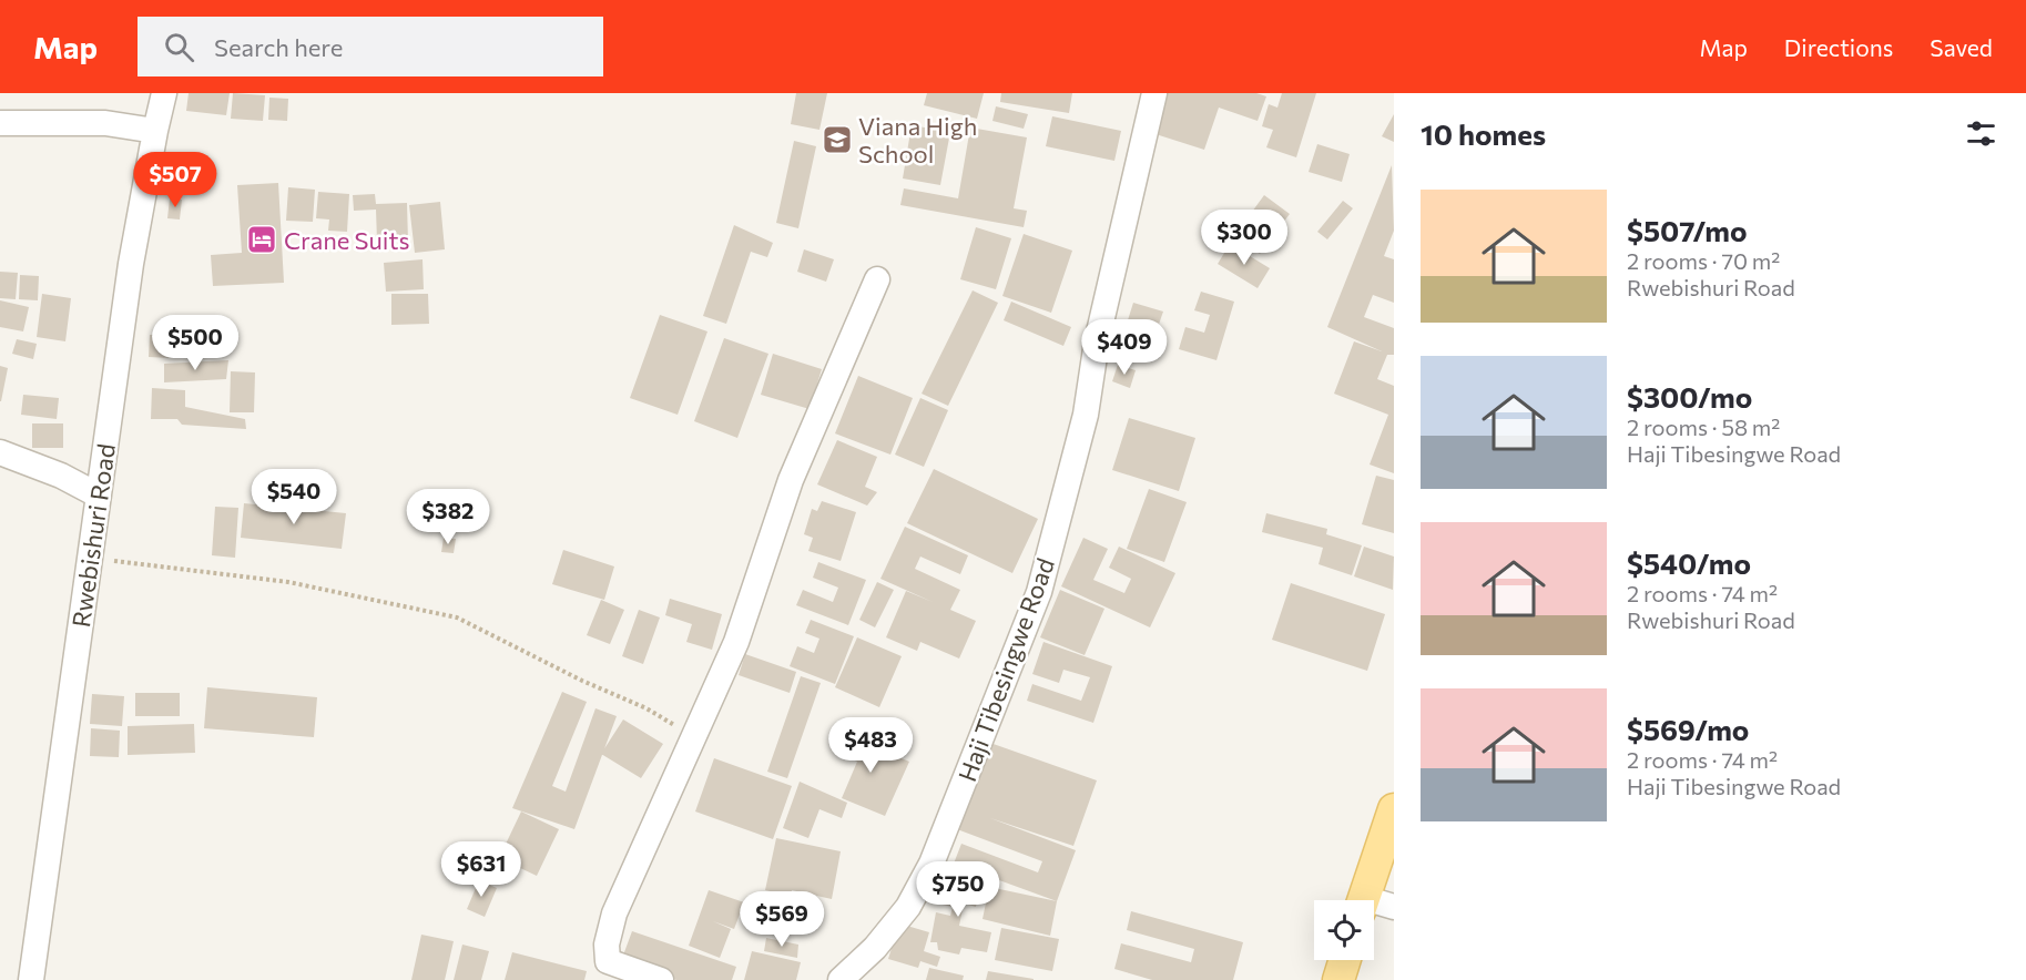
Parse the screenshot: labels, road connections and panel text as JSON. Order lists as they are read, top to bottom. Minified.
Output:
{"streets":{"street":["Rwebishuri Road","Haji Tibesingwe Road"]},"places":{"school or university":["Viana High School"],"hotel":["Crane Suits"]},"page":{"header":"Map","search":"Search here","nav":["Map","Directions","Saved"],"heading":"10 homes","price":["$507","$300","$500","$409","$540","$382","$483","$631","$750","$569"],"list":[{"name":"$507/mo","note":"2 rooms · 70 m² · Rwebishuri Road"},{"name":"$300/mo","note":"2 rooms · 58 m² · Haji Tibesingwe Road"},{"name":"$540/mo","note":"2 rooms · 74 m² · Rwebishuri Road"},{"name":"$569/mo","note":"2 rooms · 74 m² · Haji Tibesingwe Road"}]}}
